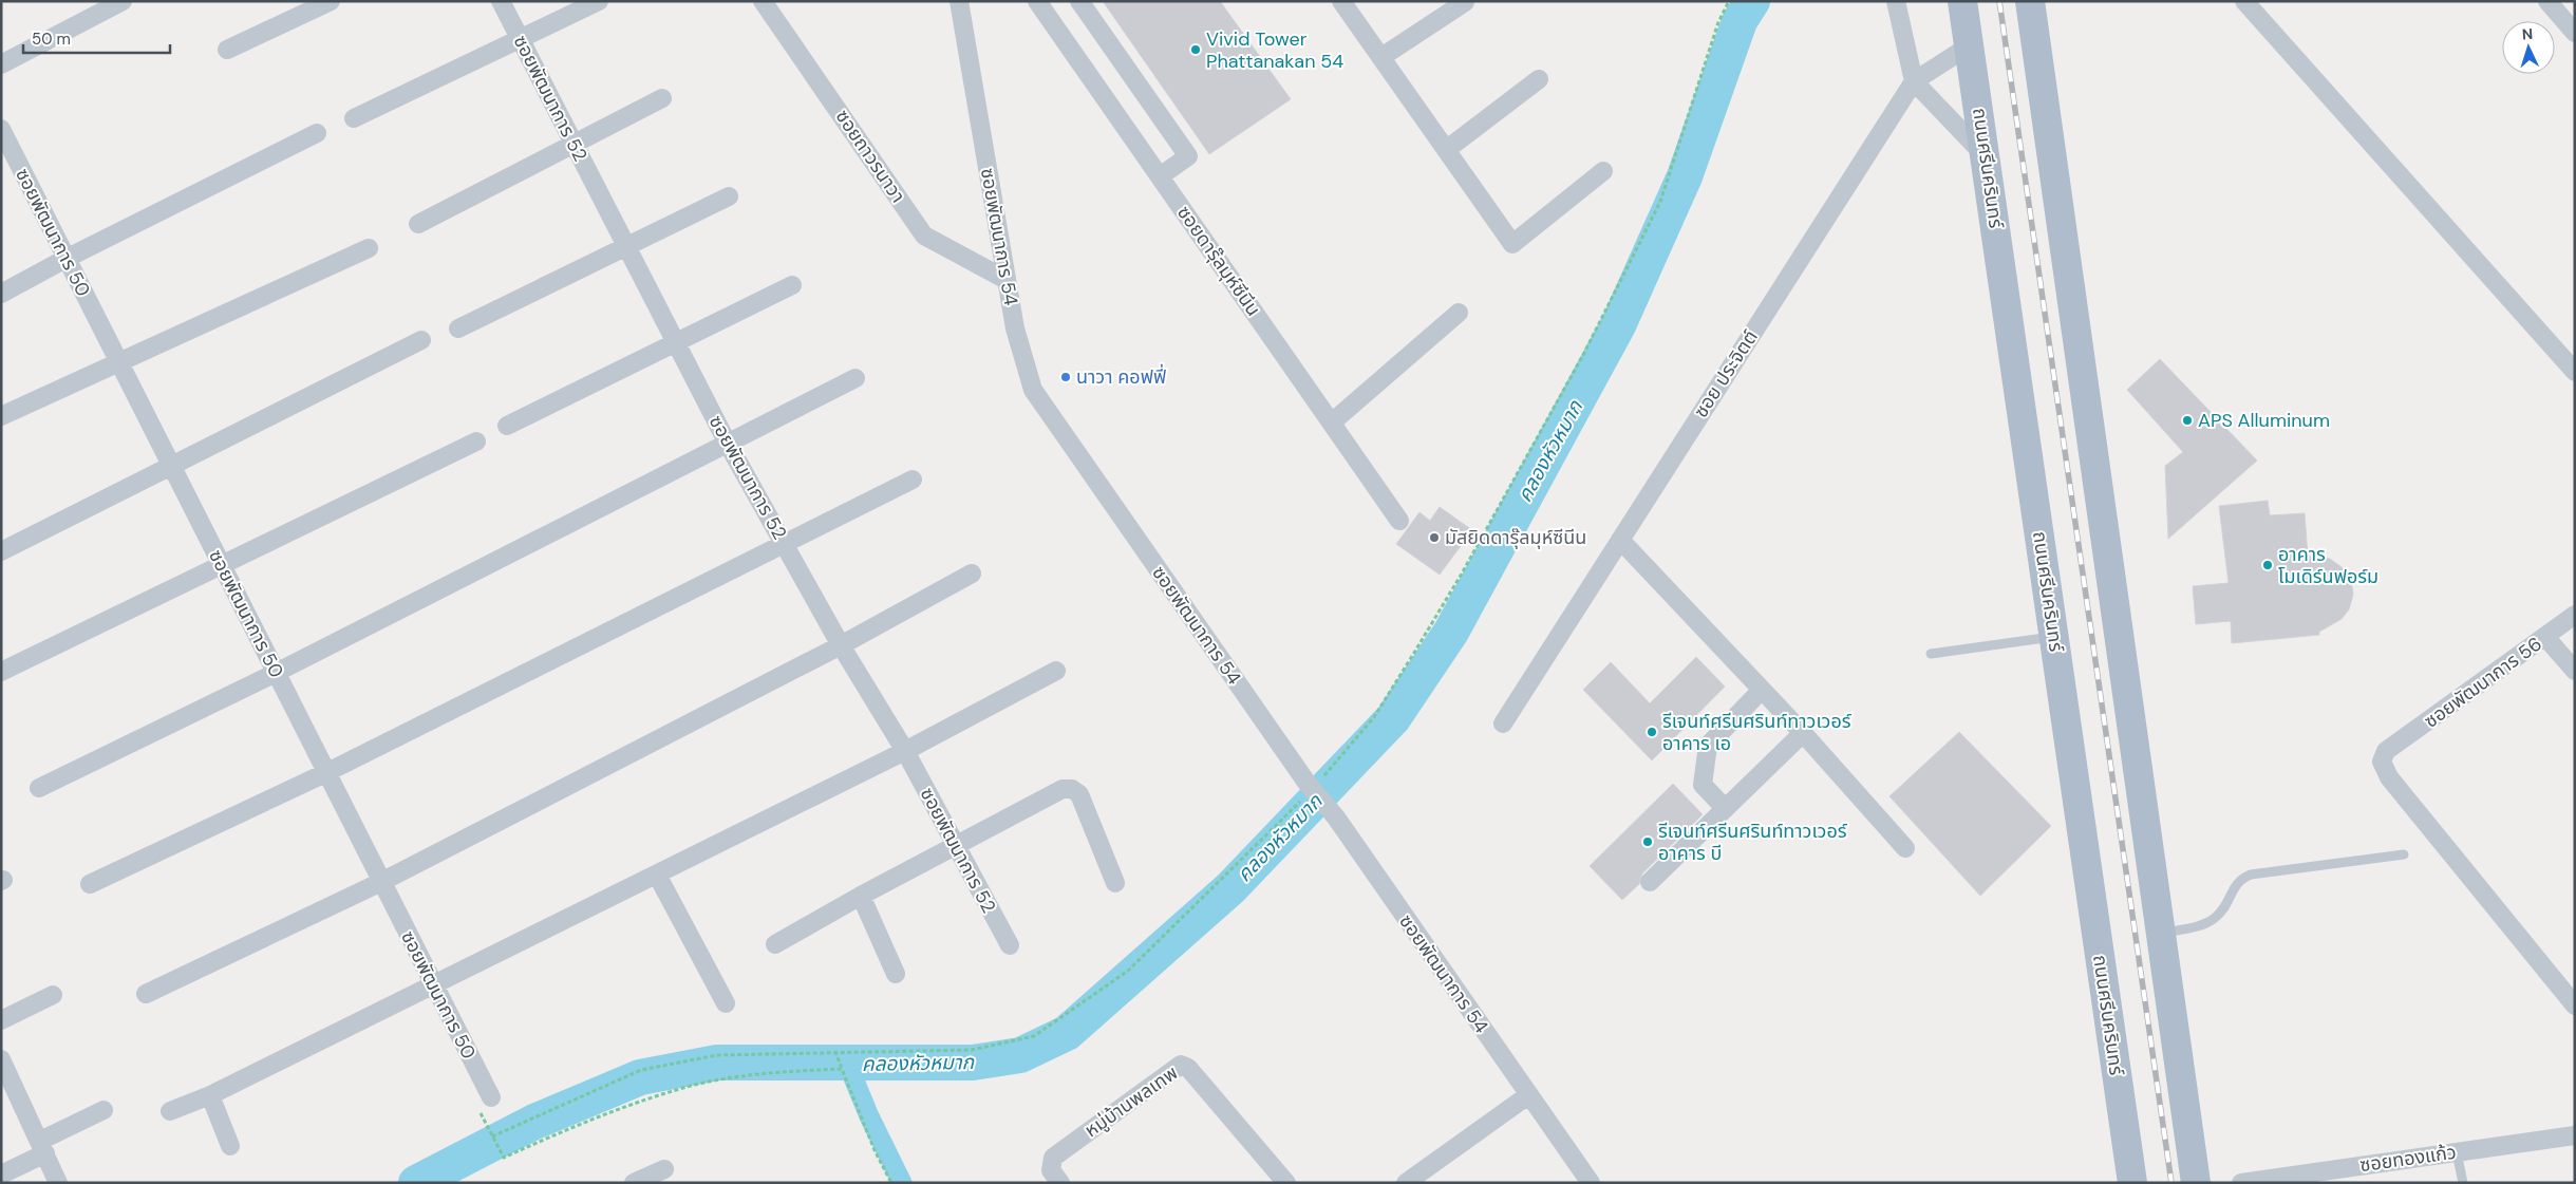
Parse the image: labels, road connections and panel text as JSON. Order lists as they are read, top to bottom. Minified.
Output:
{"streets":{"main road":["ถนนศรีนครินทร์"],"street":["ซอยพัฒนาการ 52","ซอยถาวรนาวา","ซอยพัฒนาการ 50","ซอยพัฒนาการ 54","ซอยดารุ๊ลมุห์ซีนีน","ซอย ประจิตต์","ซอยพัฒนาการ 56","หมู่บ้านพลเทพ","ซอยทองแก้ว"]},"crossings":[["ซอยถาวรนาวา","ซอยพัฒนาการ 54"],["ถนนศรีนครินทร์","ซอย ประจิตต์"]],"water":["คลองหัวหมาก"],"places":["Vivid Tower Phattanakan 54","นาวา คอฟฟี่","APS Alluminum","มัสยิดดารุ๊ลมุห์ซีนีน","อาคาร โมเดิร์นฟอร์ม","รีเจนท์ศรีนศรินท์ทาวเวอร์ อาคาร เอ","รีเจนท์ศรีนศรินท์ทาวเวอร์ อาคาร บี"],"scale_bar":"50 m","north":"top"}
